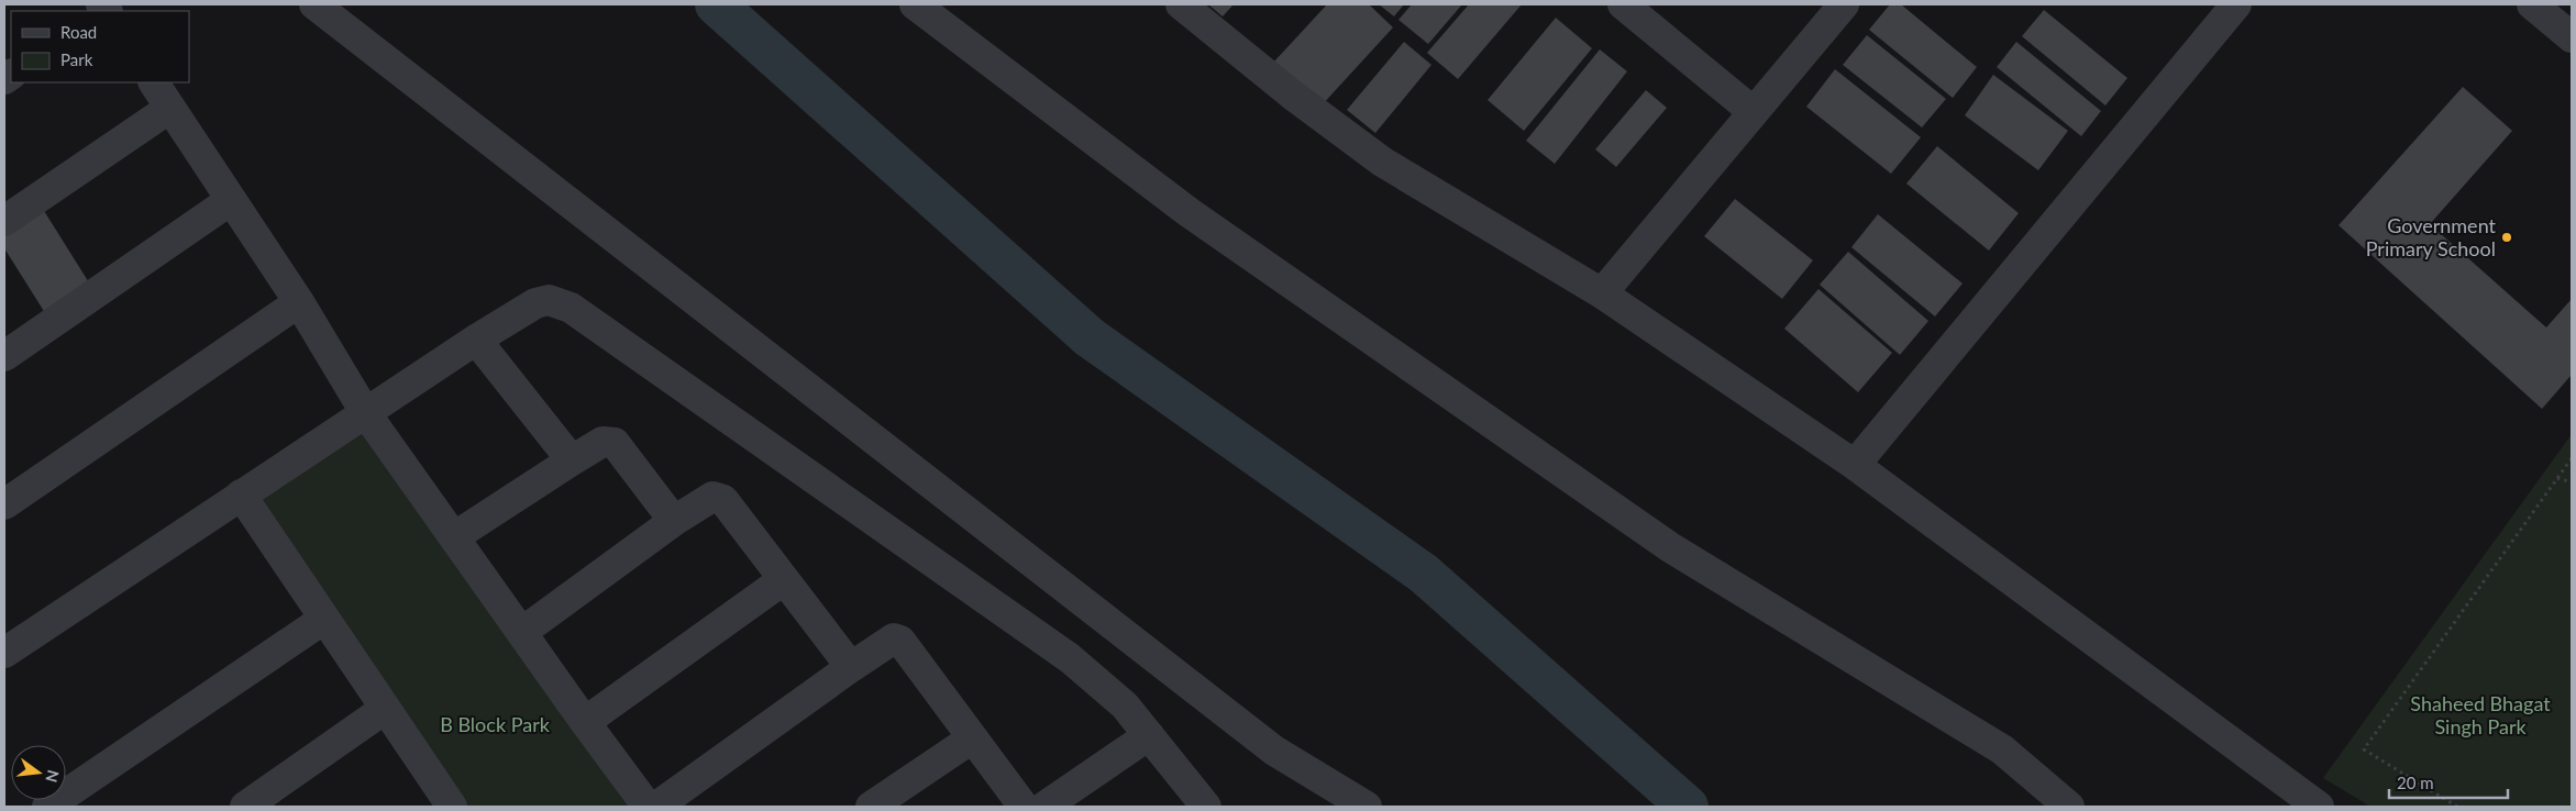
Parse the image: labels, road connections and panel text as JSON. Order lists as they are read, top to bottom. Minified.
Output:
{"parks":["Shaheed Bhagat Singh Park","B Block Park"],"places":["Government Primary School"],"legend":["Road","Park"],"scale_bar":"20 m","north":"right"}
